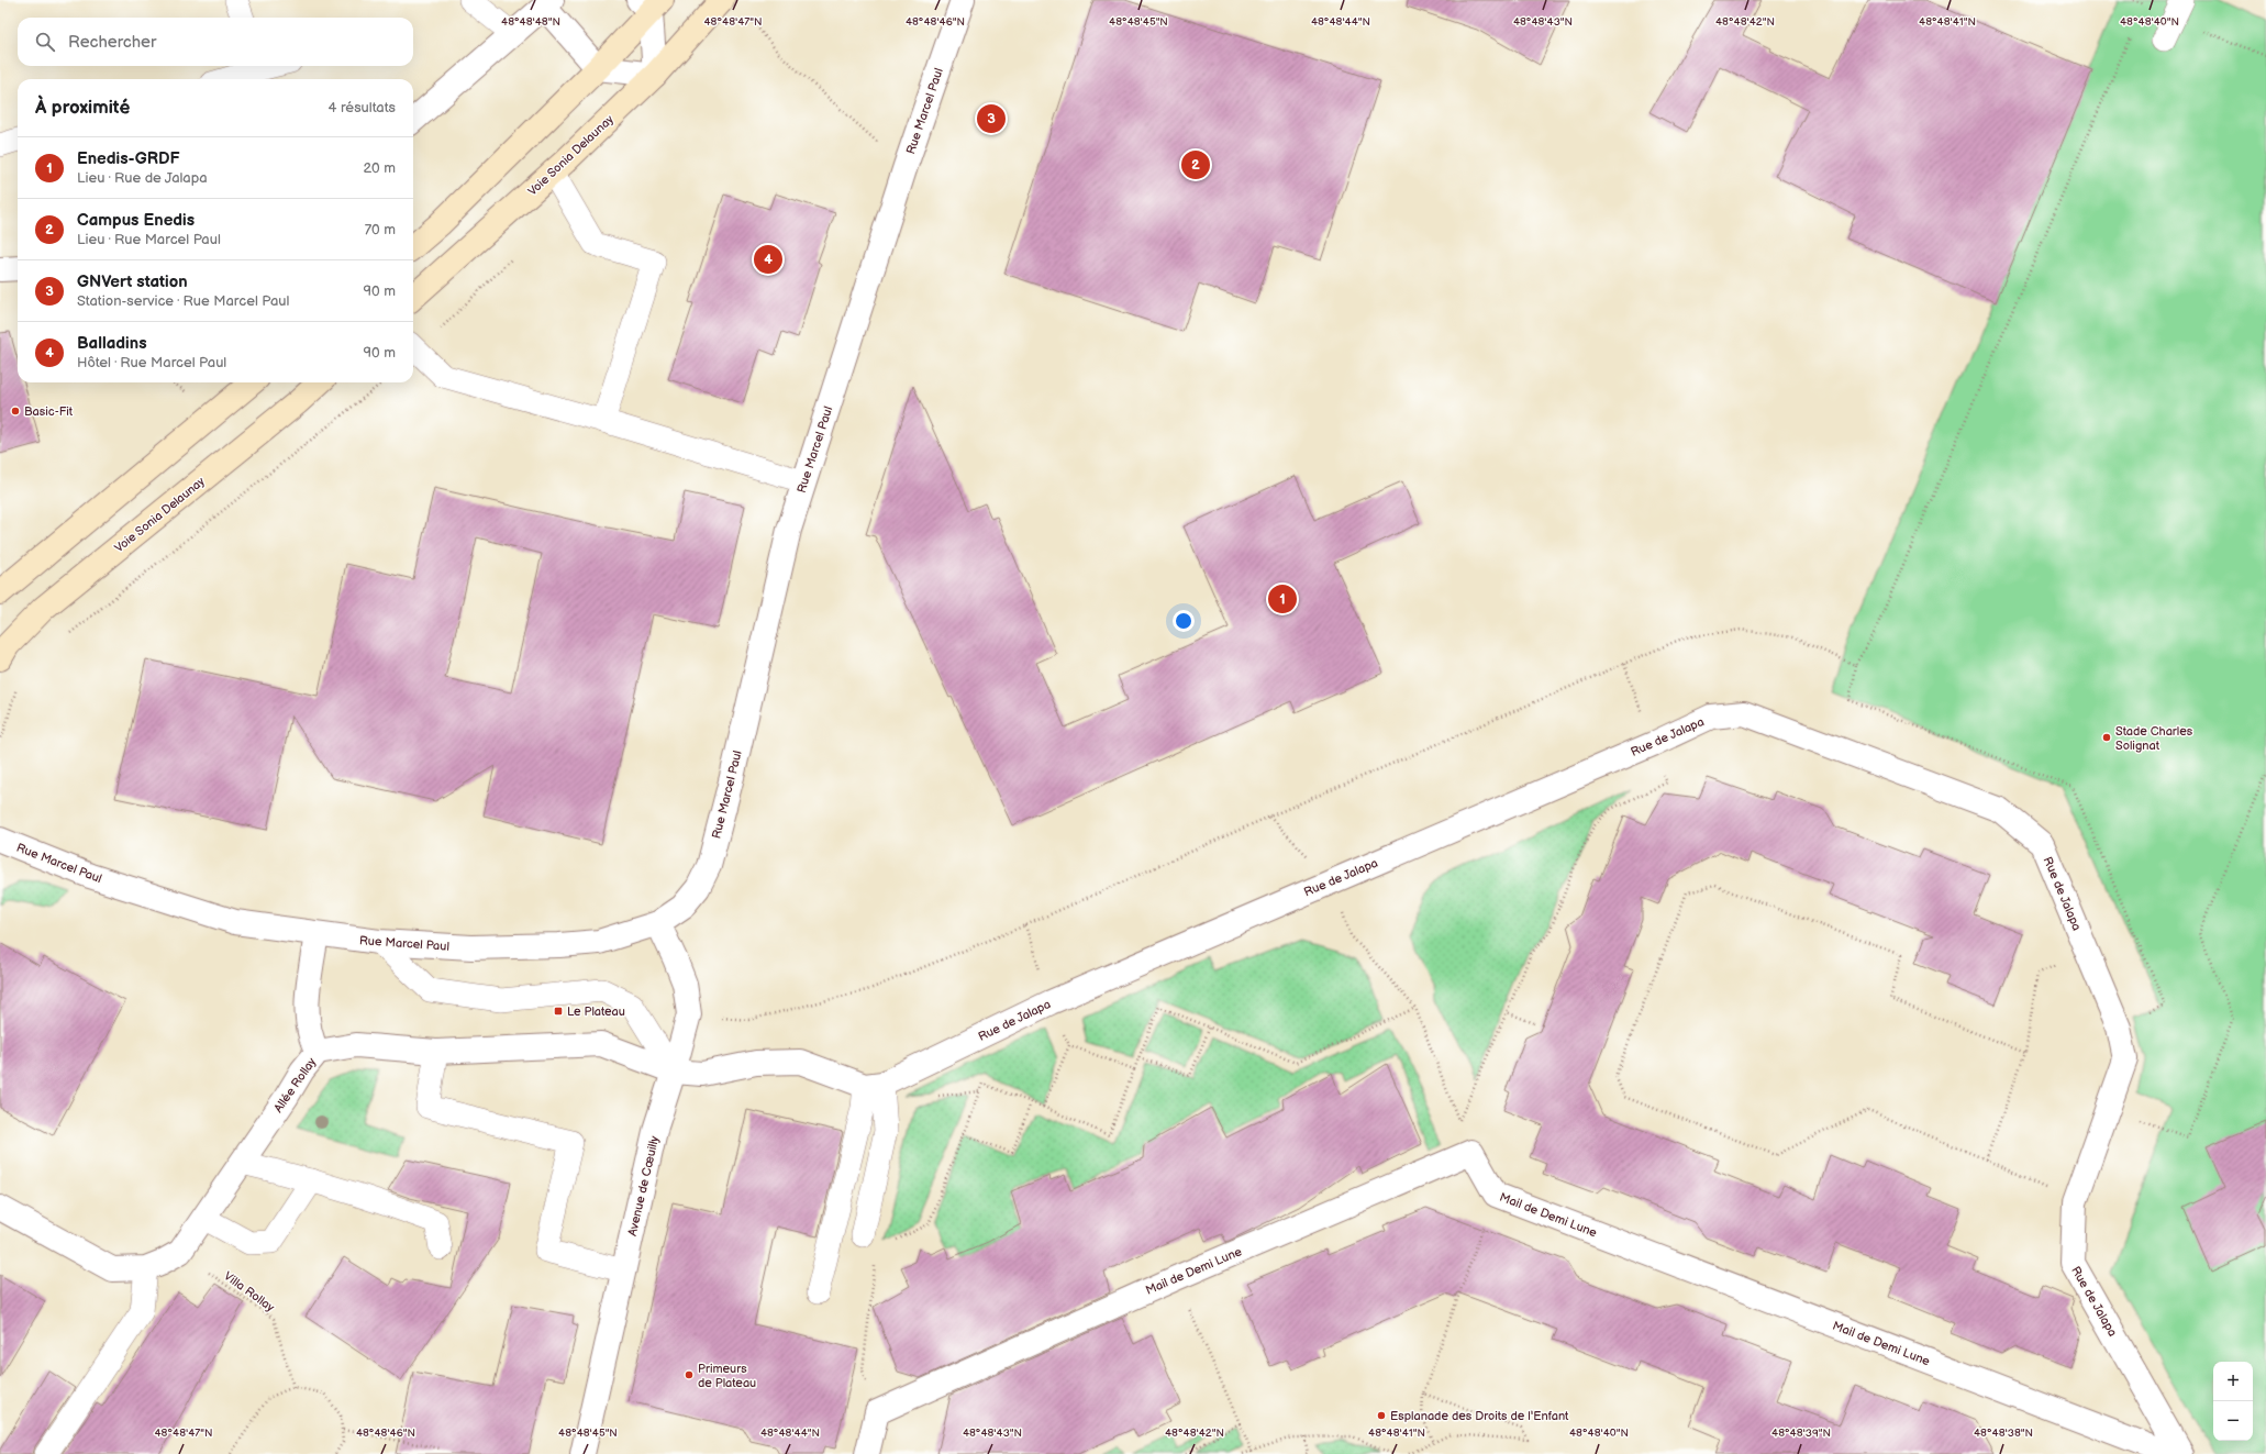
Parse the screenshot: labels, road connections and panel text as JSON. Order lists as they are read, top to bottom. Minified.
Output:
{"streets":{"main road":["Voie Sonia Delaunay"],"street":["Rue Marcel Paul","Rue de Jalapa","Allée Rollay","Avenue de Cœuilly","Mail de Demi Lune"],"path":["Villa Rollay"]},"crossings":[["Rue Marcel Paul","Avenue de Cœuilly"],["Allée Rollay","Avenue de Cœuilly"],["Allée Rollay","Villa Rollay"]],"places":{"other":["Basic-Fit","Stade Charles Solignat","Primeurs de Plateau","Esplanade des Droits de l'Enfant"],"transit":["Le Plateau"]},"page":{"search":"Rechercher","heading":["À proximité","4 résultats"],"pins":["3","2","4","1"],"list":[{"mark":"1","name":"Enedis-GRDF","note":"Lieu · Rue de Jalapa","value":"20 m"},{"mark":"2","name":"Campus Enedis","note":"Lieu · Rue Marcel Paul","value":"70 m"},{"mark":"3","name":"GNVert station","note":"Station-service · Rue Marcel Paul","value":"90 m"},{"mark":"4","name":"Balladins","note":"Hôtel · Rue Marcel Paul","value":"90 m"}],"map_buttons":["+","−"]},"coordinates":["48°48'48\"N","48°48'47\"N","48°48'46\"N","48°48'45\"N","48°48'44\"N","48°48'43\"N","48°48'42\"N","48°48'41\"N","48°48'40\"N","48°48'39\"N","48°48'38\"N"]}
